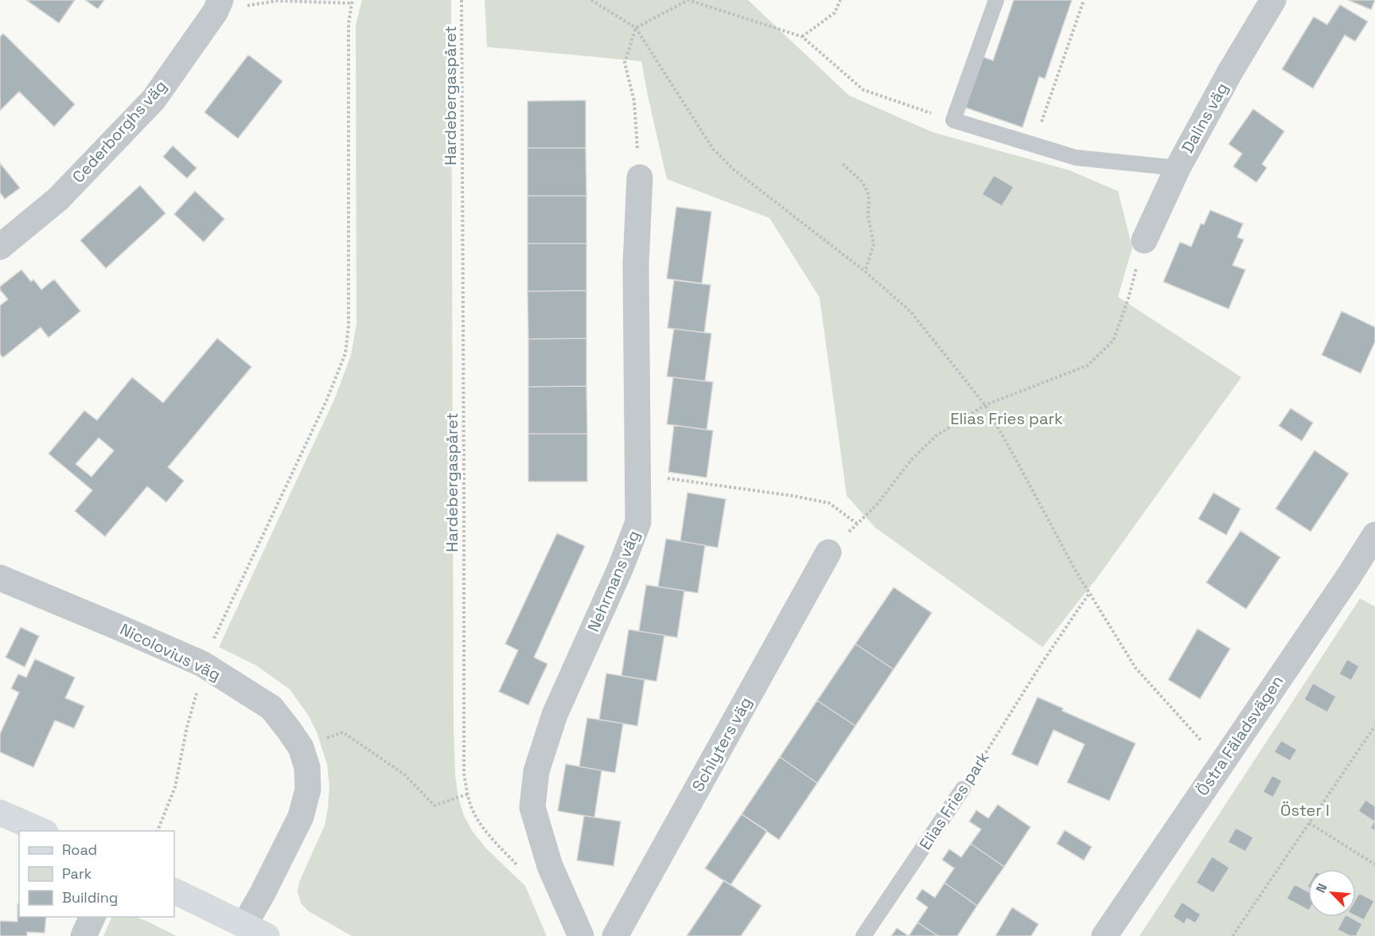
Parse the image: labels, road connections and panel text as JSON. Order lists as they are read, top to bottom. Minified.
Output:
{"streets":{"street":["Dalins väg","Cederborghs väg","Nehrmans väg","Nicolovius väg","Östra Fäladsvägen","Schlyters väg"],"lane":["Elias Fries park"],"path":["Hardebergaspåret"]},"parks":["Elias Fries park","Öster I"],"legend":["Road","Park","Building"],"north":"top left"}
